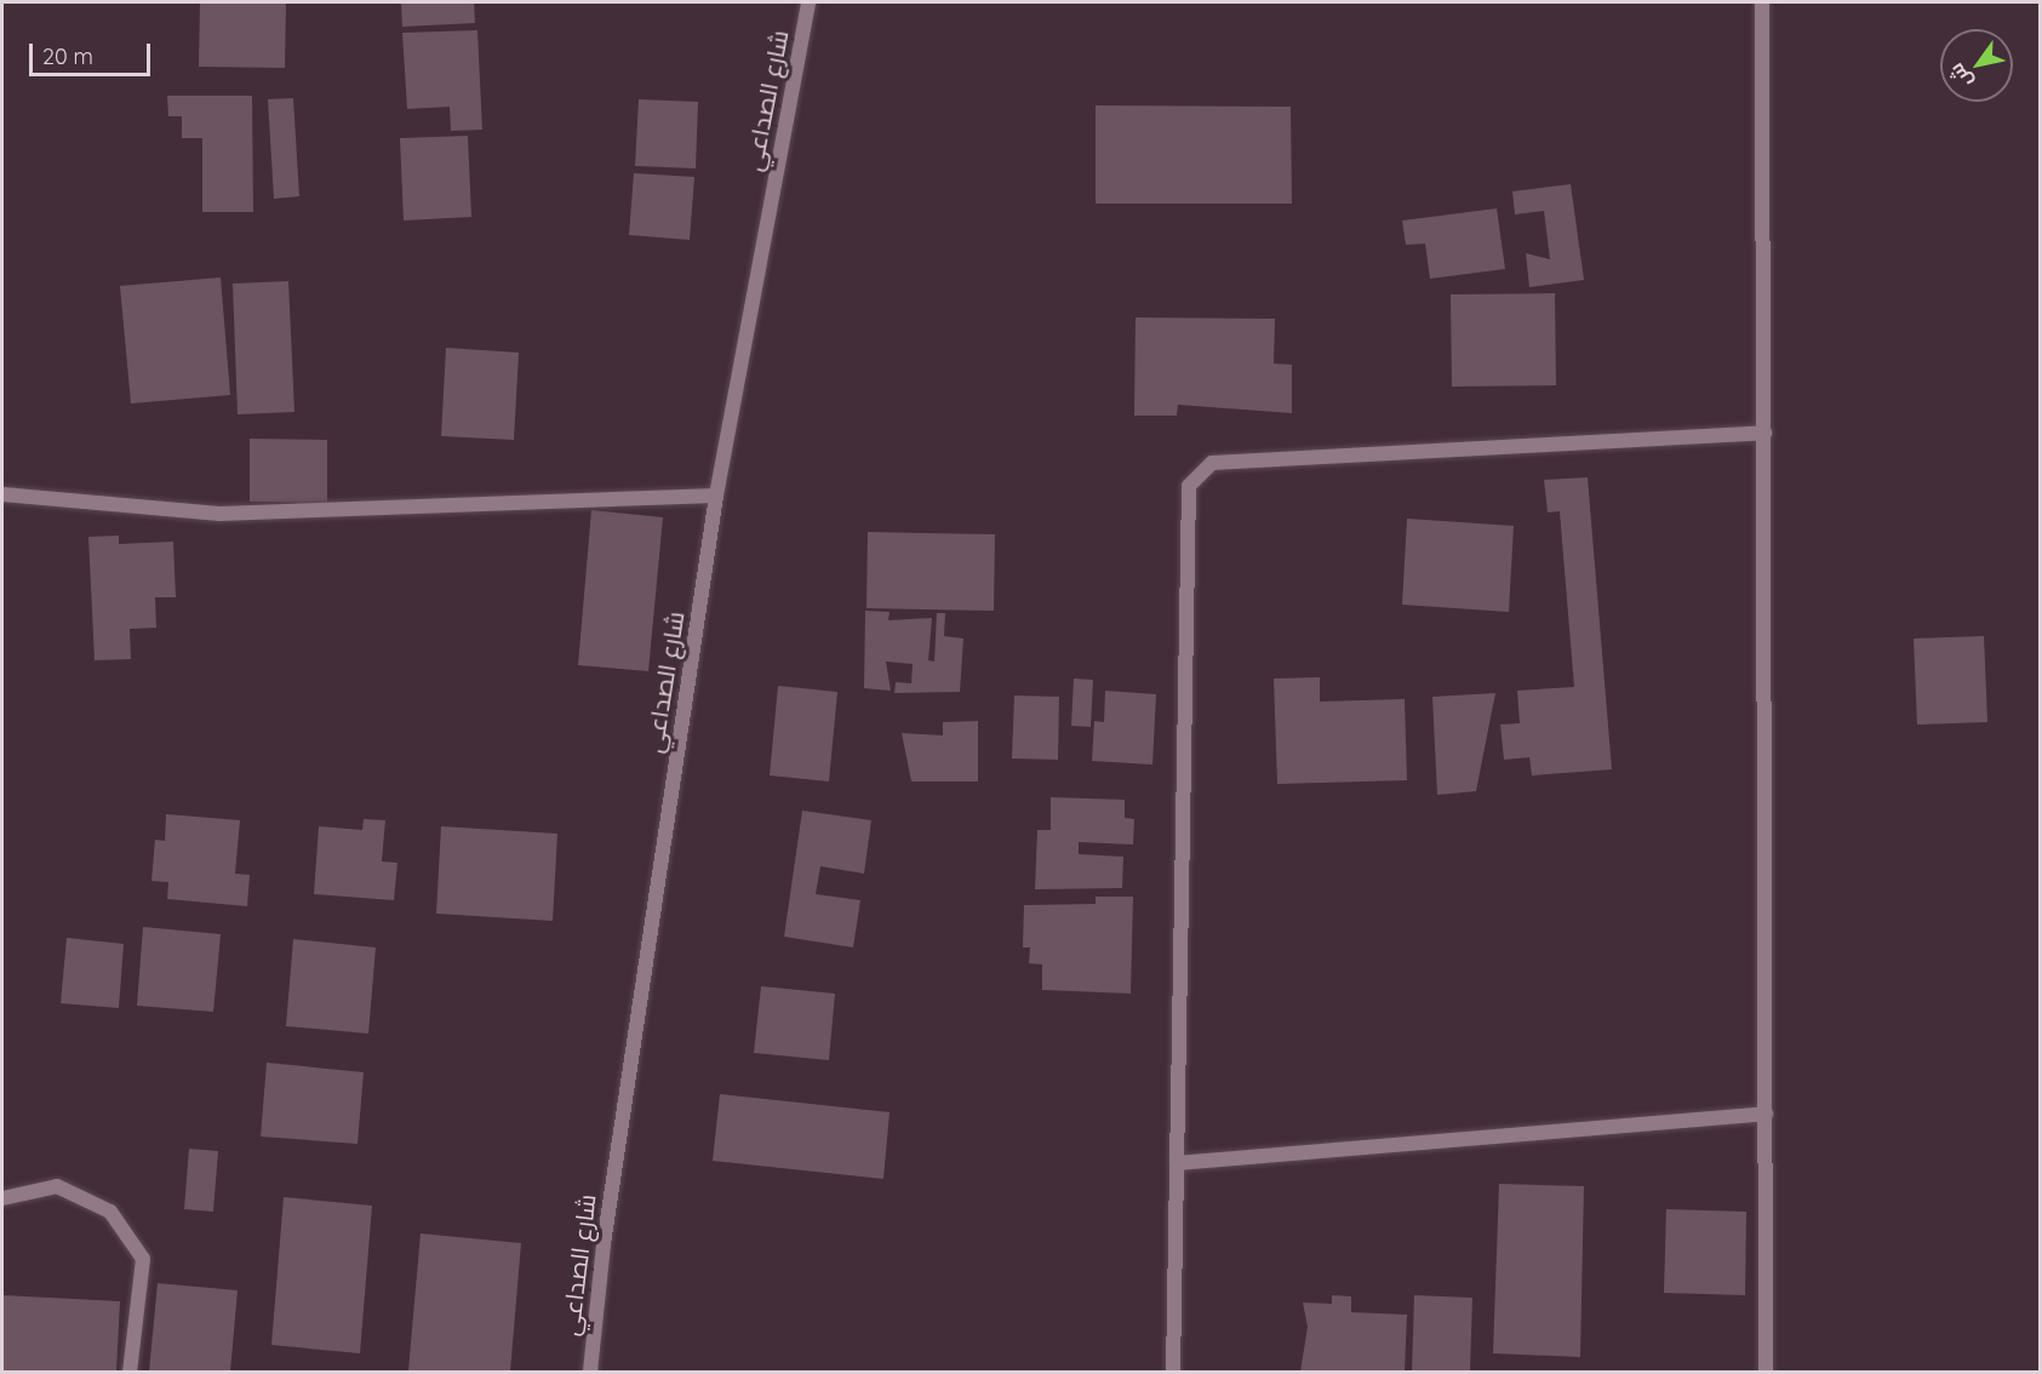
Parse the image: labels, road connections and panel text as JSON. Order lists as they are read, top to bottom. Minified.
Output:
{"streets":{"street":["شارع الصداعي"]},"scale_bar":"20 m","north":"bottom left"}
